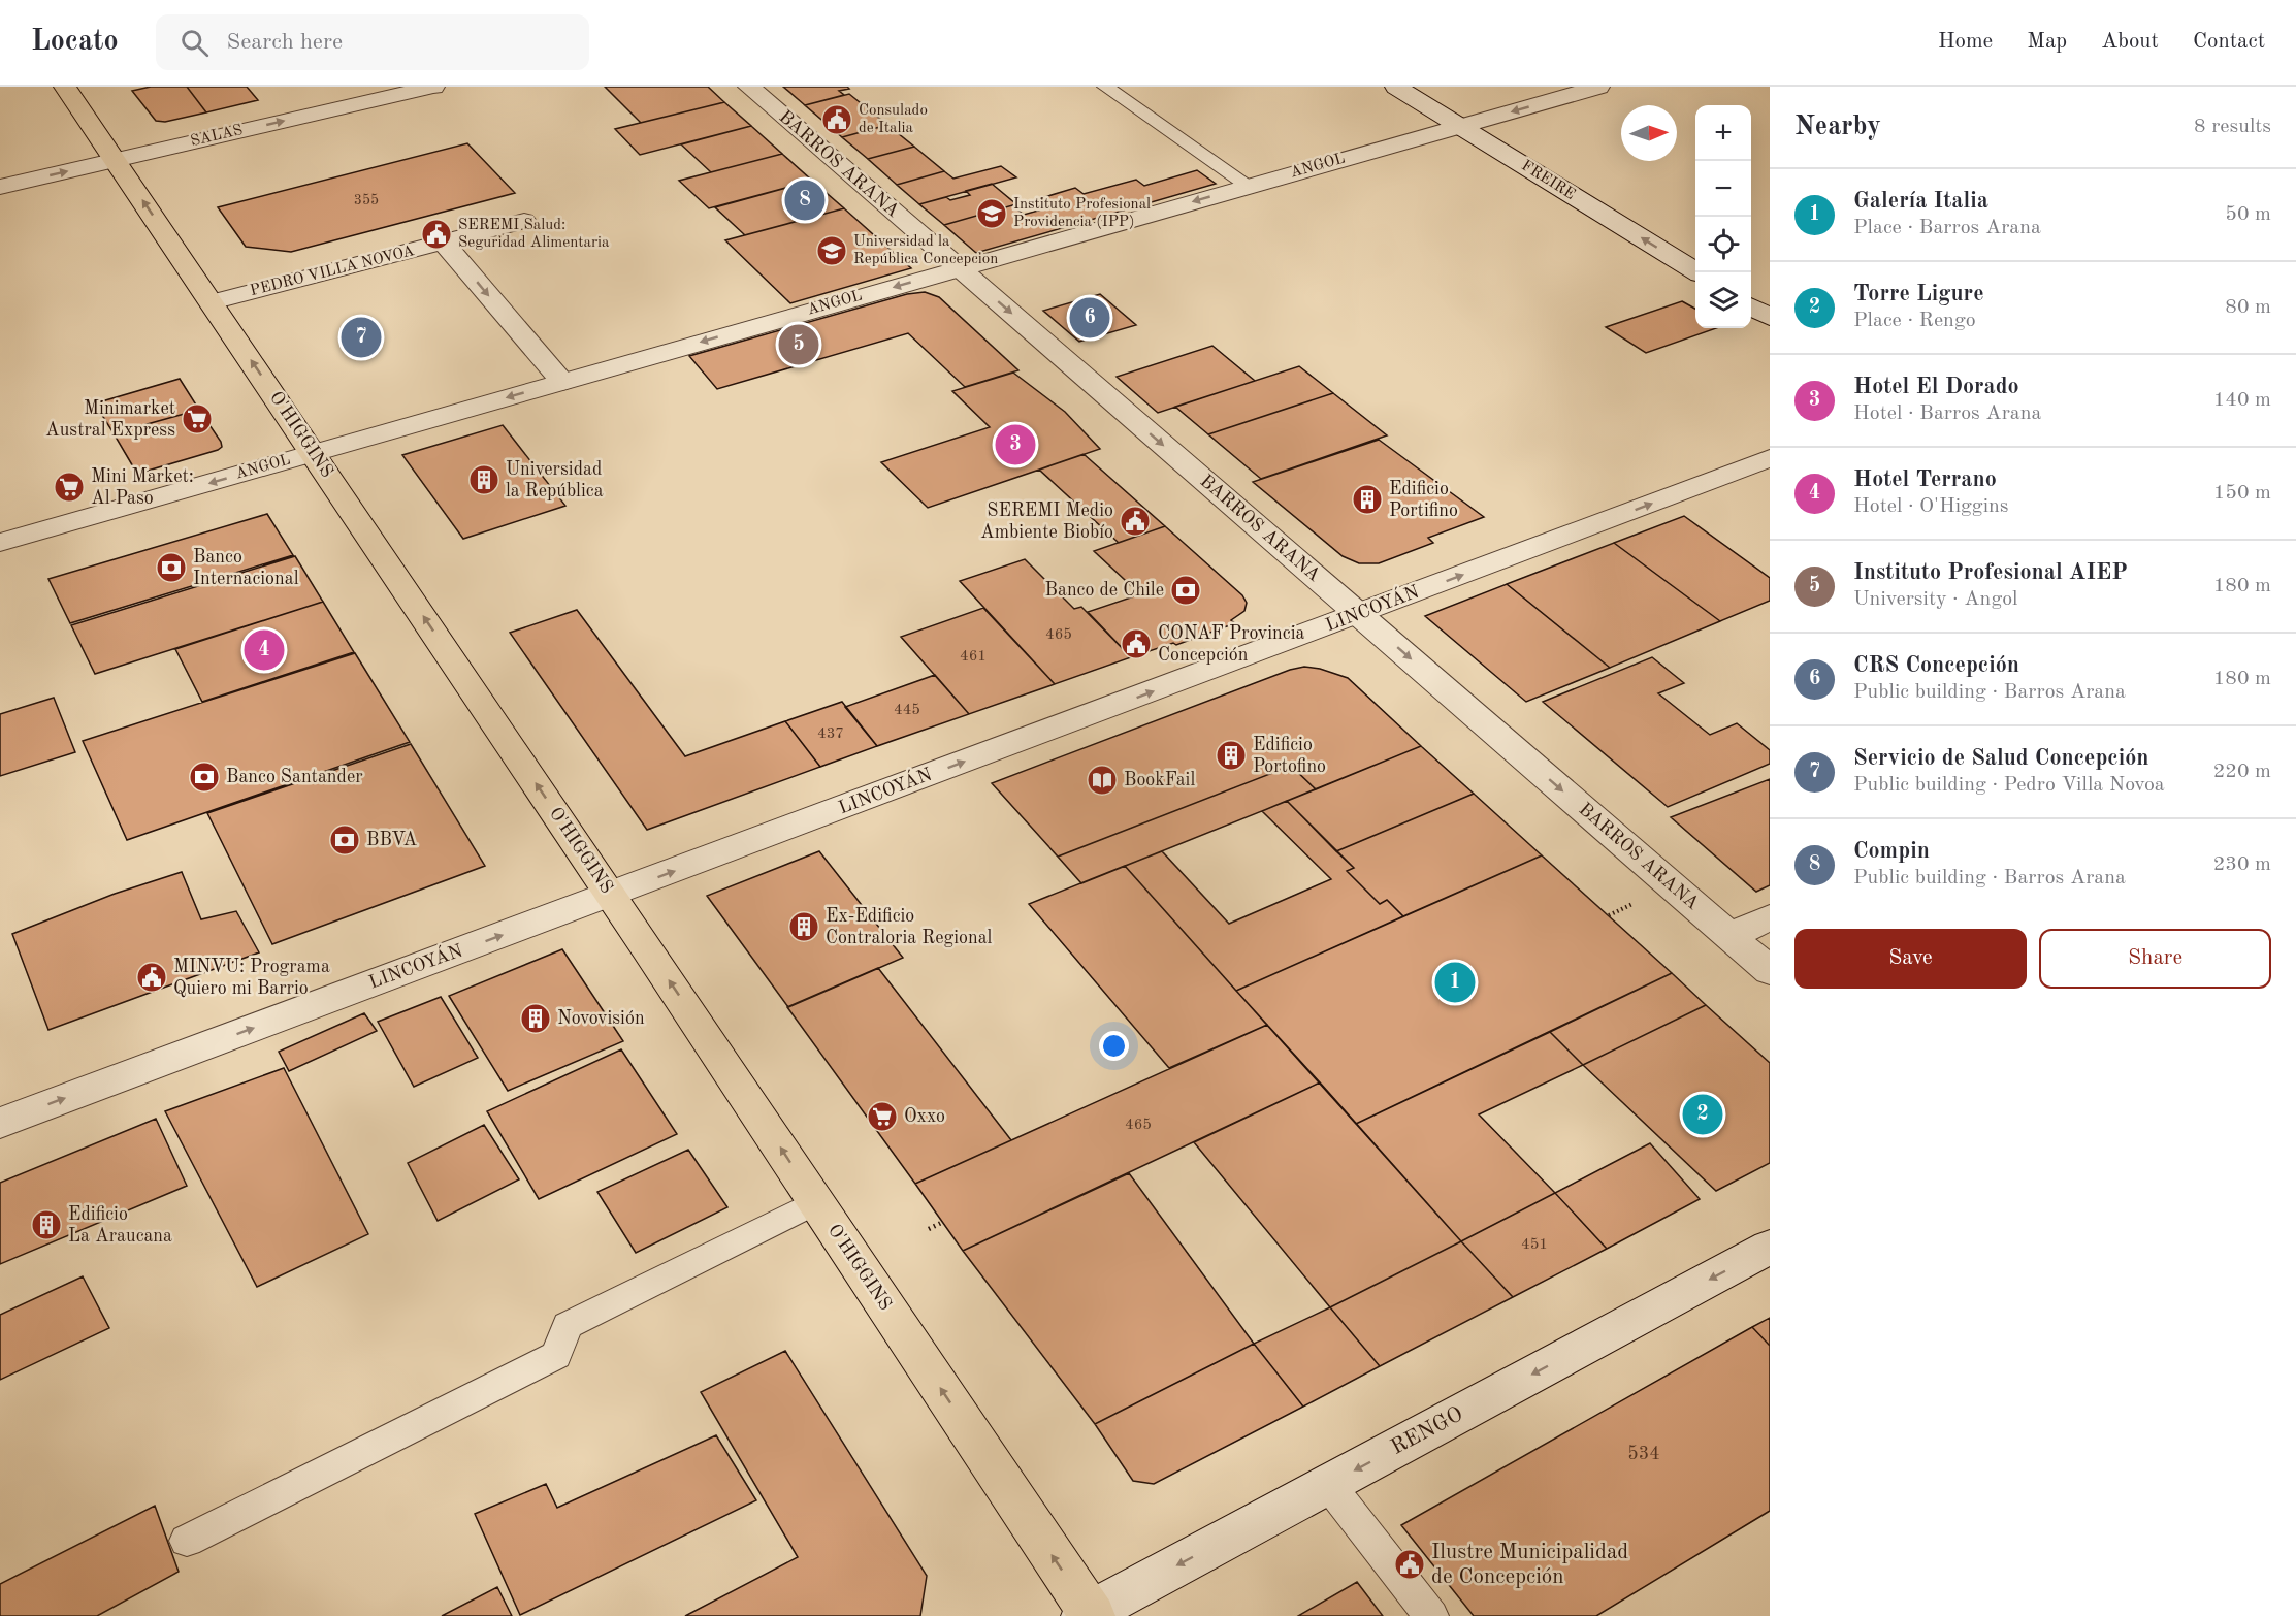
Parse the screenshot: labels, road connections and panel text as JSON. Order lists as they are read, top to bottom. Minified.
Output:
{"streets":{"main road":["O'HIGGINS"],"street":["SALAS","BARROS ARANA","ANGOL","FREIRE","PEDRO VILLA NOVOA","LINCOYÁN","RENGO"]},"crossings":[["SALAS","O'HIGGINS"],["BARROS ARANA","ANGOL"],["BARROS ARANA","LINCOYÁN"],["ANGOL","FREIRE"],["ANGOL","O'HIGGINS"],["PEDRO VILLA NOVOA","O'HIGGINS"],["O'HIGGINS","LINCOYÁN"],["O'HIGGINS","RENGO"]],"one_way":["SALAS","BARROS ARANA","ANGOL","FREIRE","O'HIGGINS","LINCOYÁN","RENGO"],"places":{"public building":["Consulado de Italia","SEREMI Salud: Seguridad Alimentaria","SEREMI Medio Ambiente Biobío","CONAF Provincia Concepción","MINVU: Programa Quiero mi Barrio","Ilustre Municipalidad de Concepción"],"school or university":["Instituto Profesional Providencia (IPP)","Universidad la República Concepcion"],"supermarket":["Minimarket Austral Express","Mini Market: Al Paso","Oxxo"],"building":["Universidad la República","Edificio Portifino","Edificio Portofino","Ex-Edificio Contraloria Regional","Novovisión","Edificio La Araucana"],"bank":["Banco Internacional","Banco de Chile","Banco Santander","BBVA"],"library":["BookFail"]},"house_numbers":["355","465","461","445","437","465","451","534"],"north":"right","page":{"header":"Locato","search":"Search here","nav":["Home","Map","About","Contact"],"heading":["Nearby","8 results"],"map_buttons":["+","−"],"list":[{"mark":"1","name":"Galería Italia","note":"Place · Barros Arana","value":"50 m"},{"mark":"2","name":"Torre Ligure","note":"Place · Rengo","value":"80 m"},{"mark":"3","name":"Hotel El Dorado","note":"Hotel · Barros Arana","value":"140 m"},{"mark":"4","name":"Hotel Terrano","note":"Hotel · O'Higgins","value":"150 m"},{"mark":"5","name":"Instituto Profesional AIEP","note":"University · Angol","value":"180 m"},{"mark":"6","name":"CRS Concepción","note":"Public building · Barros Arana","value":"180 m"},{"mark":"7","name":"Servicio de Salud Concepción","note":"Public building · Pedro Villa Novoa","value":"220 m"},{"mark":"8","name":"Compin","note":"Public building · Barros Arana","value":"230 m"}],"pins":["8","6","7","5","3","4","1","2"],"buttons":["Save","Share"]}}
